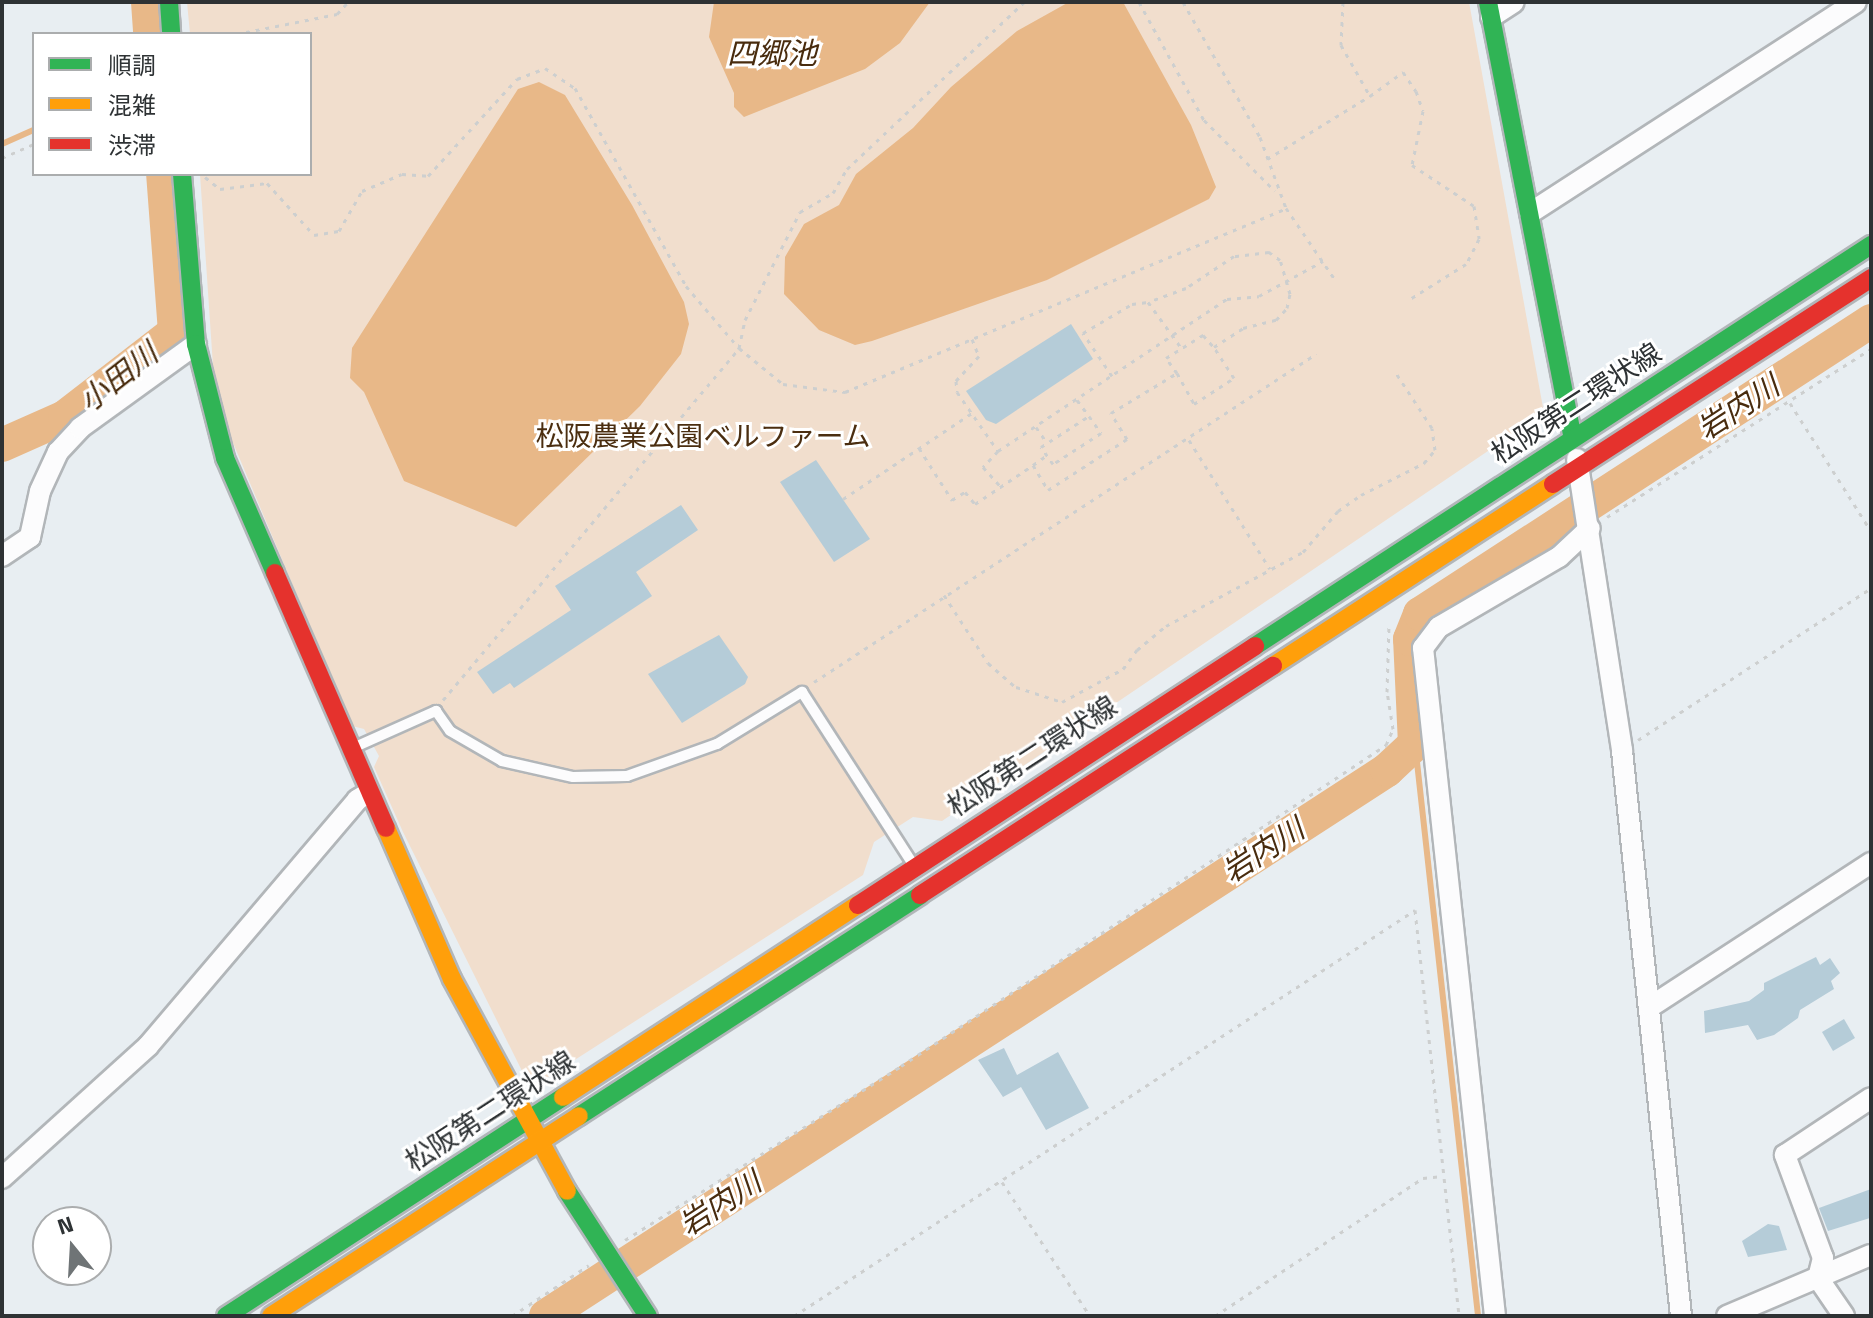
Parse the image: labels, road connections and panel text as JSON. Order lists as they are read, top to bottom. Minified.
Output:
{"streets":{"main road":["松阪第二環状線"]},"water":["四郷池","小田川","岩内川"],"parks":["松阪農業公園ベルファーム"],"legend":["順調","混雑","渋滞"],"north":"top"}
